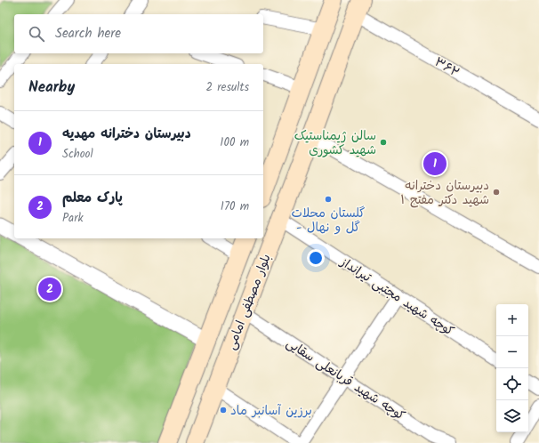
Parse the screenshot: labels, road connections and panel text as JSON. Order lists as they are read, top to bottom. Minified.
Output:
{"streets":{"main road":["بلوار مصطفی امامی"],"street":["۳۶۲","کوچه شهید مجتبی تیرانداز","کوچه شهید قربانعلی سقایی"]},"crossings":[["۳۶۲","بلوار مصطفی امامی"],["کوچه شهید مجتبی تیرانداز","بلوار مصطفی امامی"],["بلوار مصطفی امامی","کوچه شهید قربانعلی سقایی"]],"places":["سالن ژیمناستیک شهید کشوری","دبیرستان دخترانه شهید دکتر مفتح ۱","گلستان محلات - گل و نهال","برزین آسانبر ماد"],"page":{"search":"Search here","heading":["Nearby","2 results"],"list":[{"mark":"1","name":"دبیرستان دخترانه مهدیه","note":"School","value":"100 m"},{"mark":"2","name":"پارک معلم","note":"Park","value":"170 m"}],"pins":["1","2"],"map_buttons":["+","−"]}}
